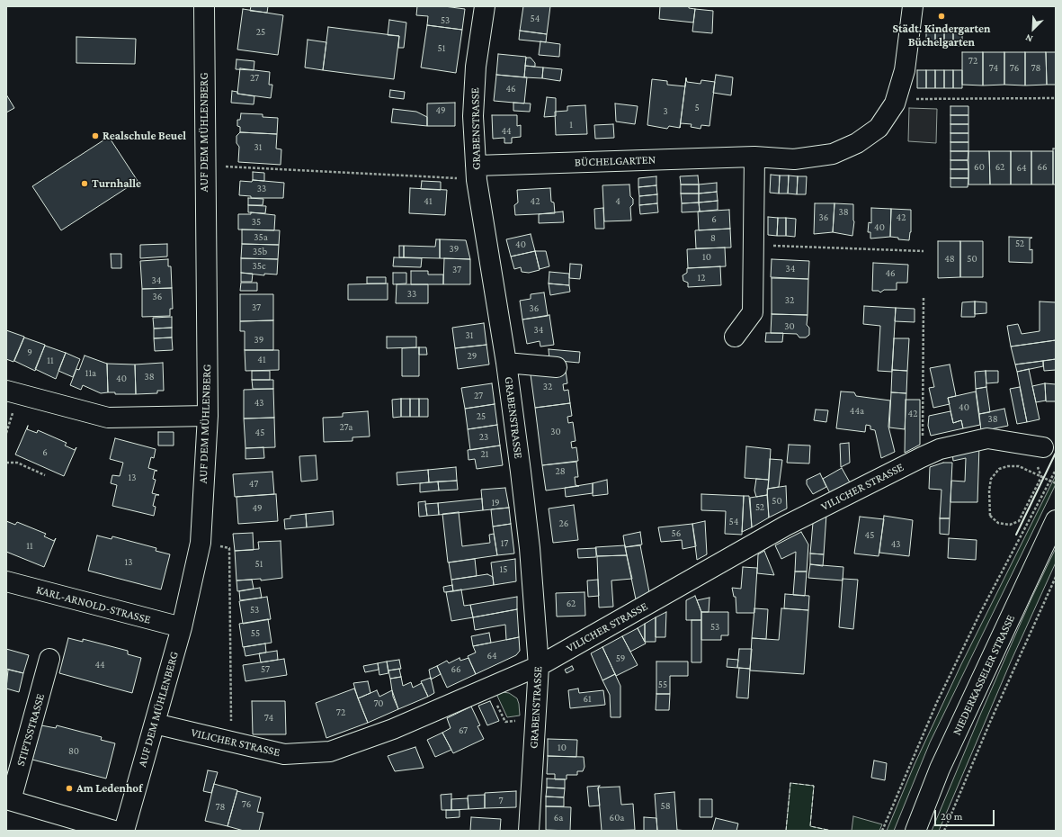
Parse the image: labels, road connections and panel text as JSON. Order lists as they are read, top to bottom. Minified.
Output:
{"streets":{"street":["GRABENSTRASSE","AUF DEM MÜHLENBERG","BÜCHELGARTEN","VILICHER STRASSE","KARL-ARNOLD-STRASSE","NIEDERKASSELER STRASSE","STIFTSSTRASSE"]},"crossings":[["GRABENSTRASSE","BÜCHELGARTEN"],["GRABENSTRASSE","VILICHER STRASSE"],["AUF DEM MÜHLENBERG","VILICHER STRASSE"],["AUF DEM MÜHLENBERG","KARL-ARNOLD-STRASSE"]],"places":["Städt. Kindergarten Büchelgarten","Realschule Beuel","Turnhalle","Am Ledenhof"],"house_numbers":["54","53","25","51","72","74","76","78","27","46","5","49","3","1","44","31","60","62","66","64","33","41","42","4","38","36","42","6","35","40","35a","8","52","40","39","35b","10","48","50","35c","34","37","46","12","34","33","36","32","37","36","30","34","31","39","9","29","41","11","11a","38","40","32","27","43","40","44a","42","25","38","27a","30","45","23","6","21","28","13","47","50","19","52","49","54","26","56","45","17","43","11","13","51","15","62","53","53","55","64","59","44","57","66","55","61","70","72","74","67","10","80","7","76","58","78","6a","60a"],"scale_bar":"20 m","north":"bottom left"}
